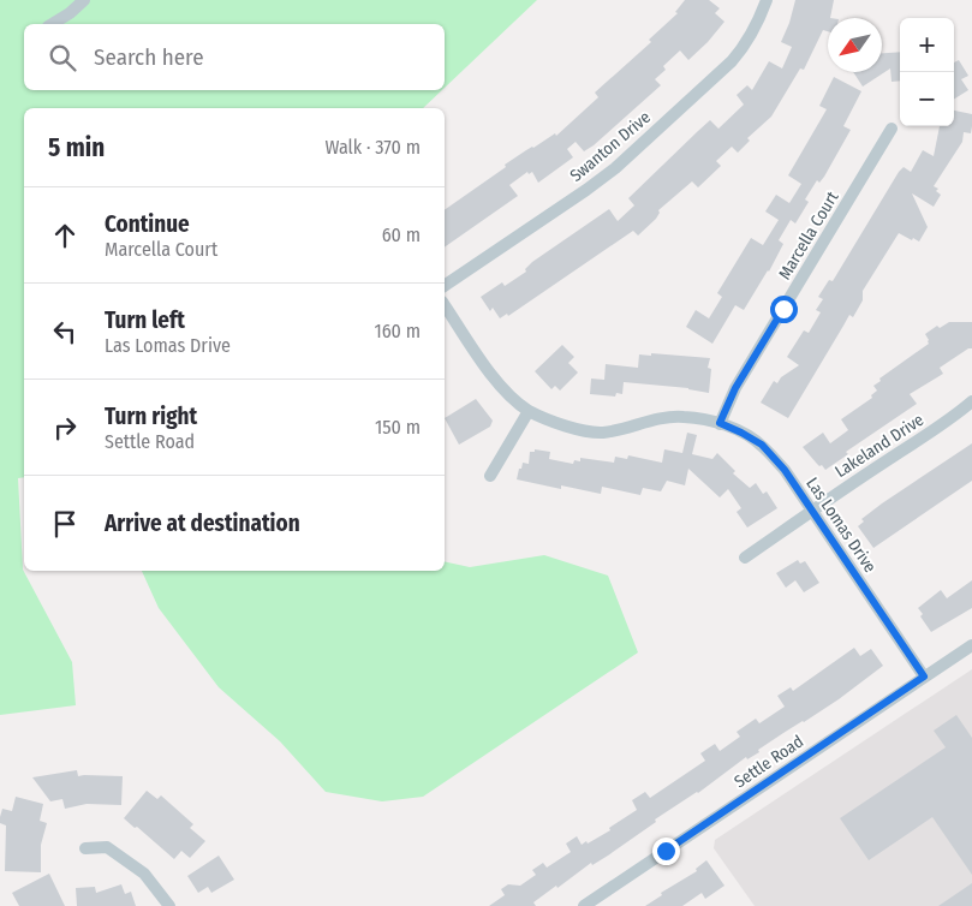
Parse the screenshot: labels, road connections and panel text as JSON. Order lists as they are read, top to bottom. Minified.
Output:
{"streets":{"street":["Swanton Drive","Marcella Court","Lakeland Drive","Las Lomas Drive","Settle Road"]},"crossings":[["Marcella Court","Las Lomas Drive"],["Lakeland Drive","Las Lomas Drive"],["Las Lomas Drive","Settle Road"]],"north":"bottom left","page":{"map_buttons":["+","−"],"search":"Search here","heading":["5 min","Walk · 370 m"],"list":[["Continue","Marcella Court","60 m"],["Turn left","Las Lomas Drive","160 m"],["Turn right","Settle Road","150 m"],"Arrive at destination"]}}
